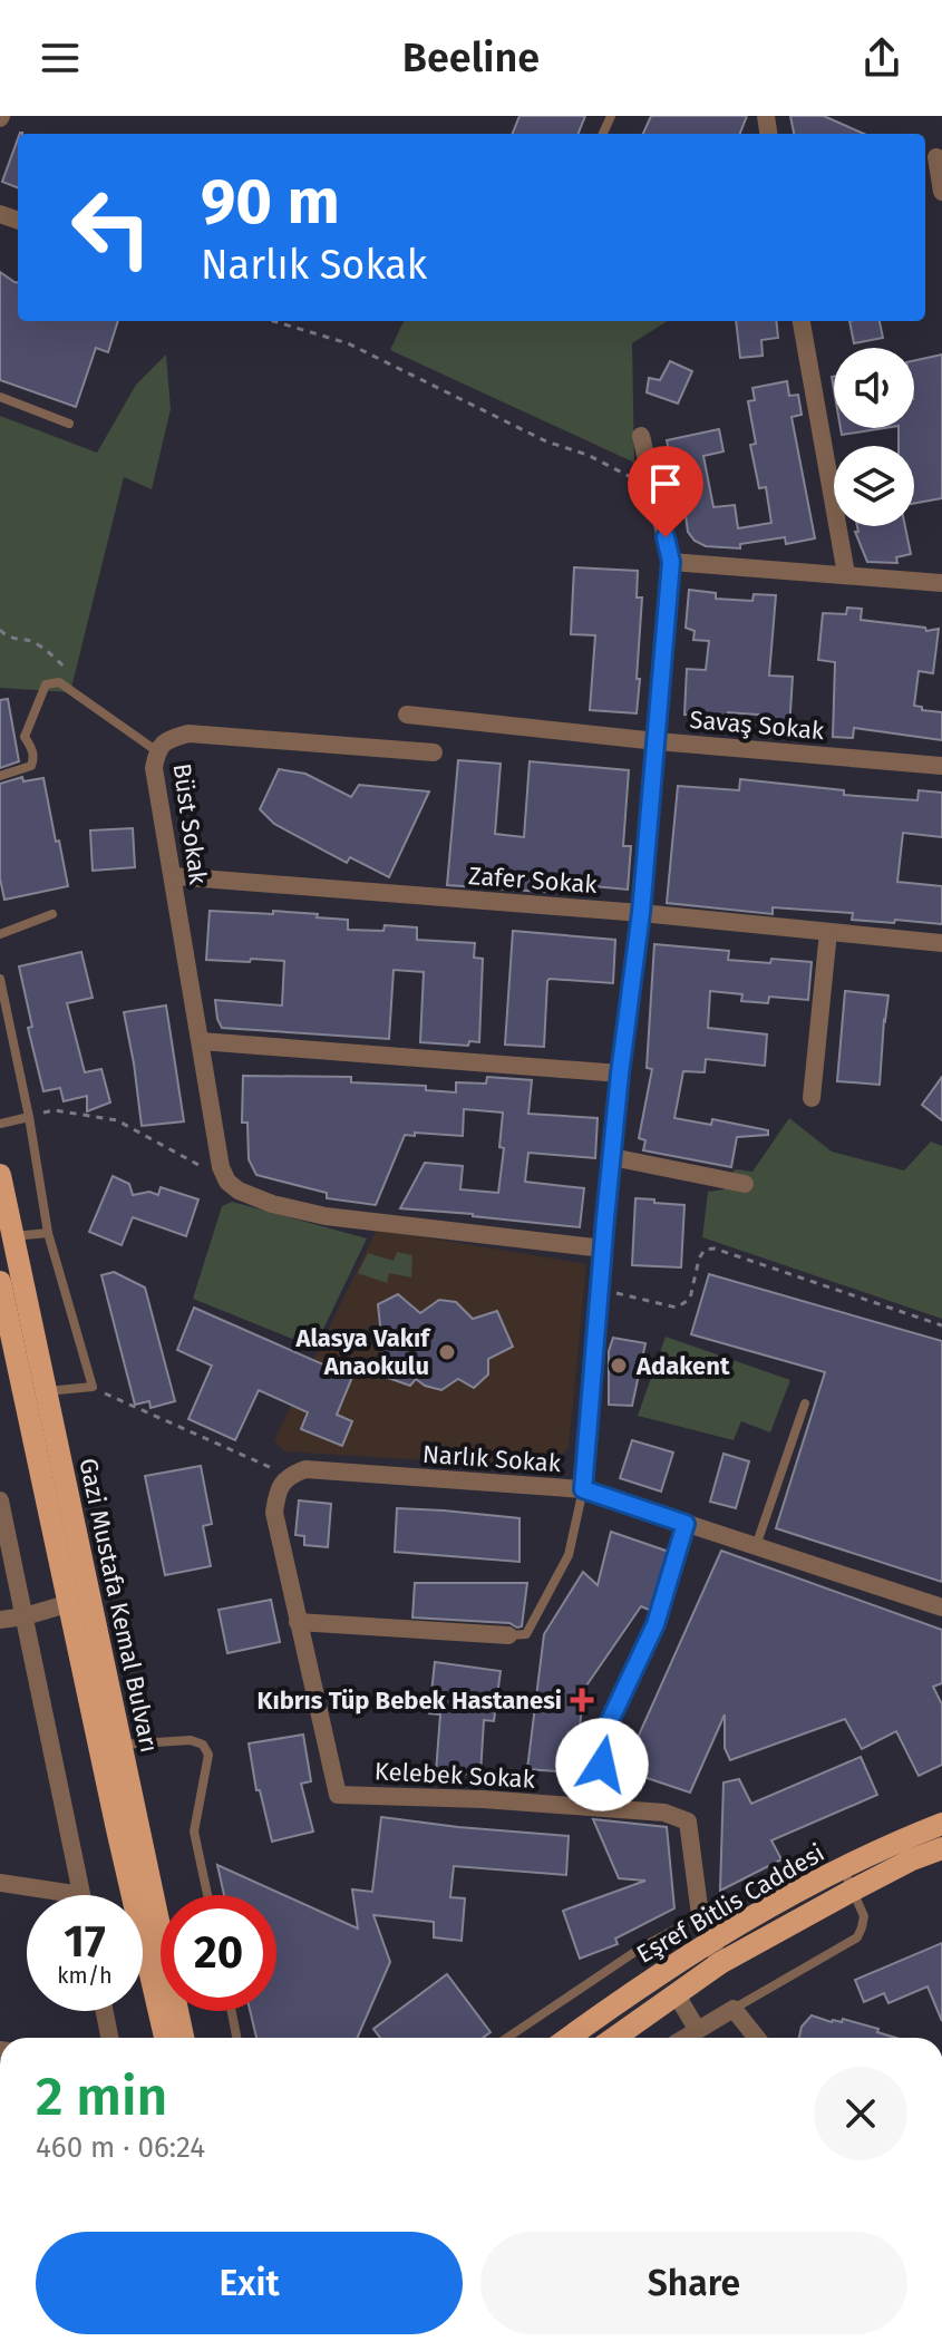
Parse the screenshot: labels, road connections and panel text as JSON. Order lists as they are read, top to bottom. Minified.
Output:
{"streets":{"main road":["Gazi Mustafa Kemal Bulvarı","Eşref Bitlis Caddesi"],"street":["Savaş Sokak","Büst Sokak","Zafer Sokak","Narlık Sokak","Kelebek Sokak"]},"crossings":[["Savaş Sokak","Büst Sokak"],["Büst Sokak","Zafer Sokak"],["Kelebek Sokak","Eşref Bitlis Caddesi"]],"places":{"other":["Alasya Vakıf Anaokulu","Adakent"],"health":["Kıbrıs Tüp Bebek Hastanesi"]},"page":{"header":"Beeline","turn":["90 m","Narlık Sokak"],"speed":"17 km/h","limit":"20","heading":["2 min","460 m · 06:24"],"buttons":["Exit","Share"]}}
